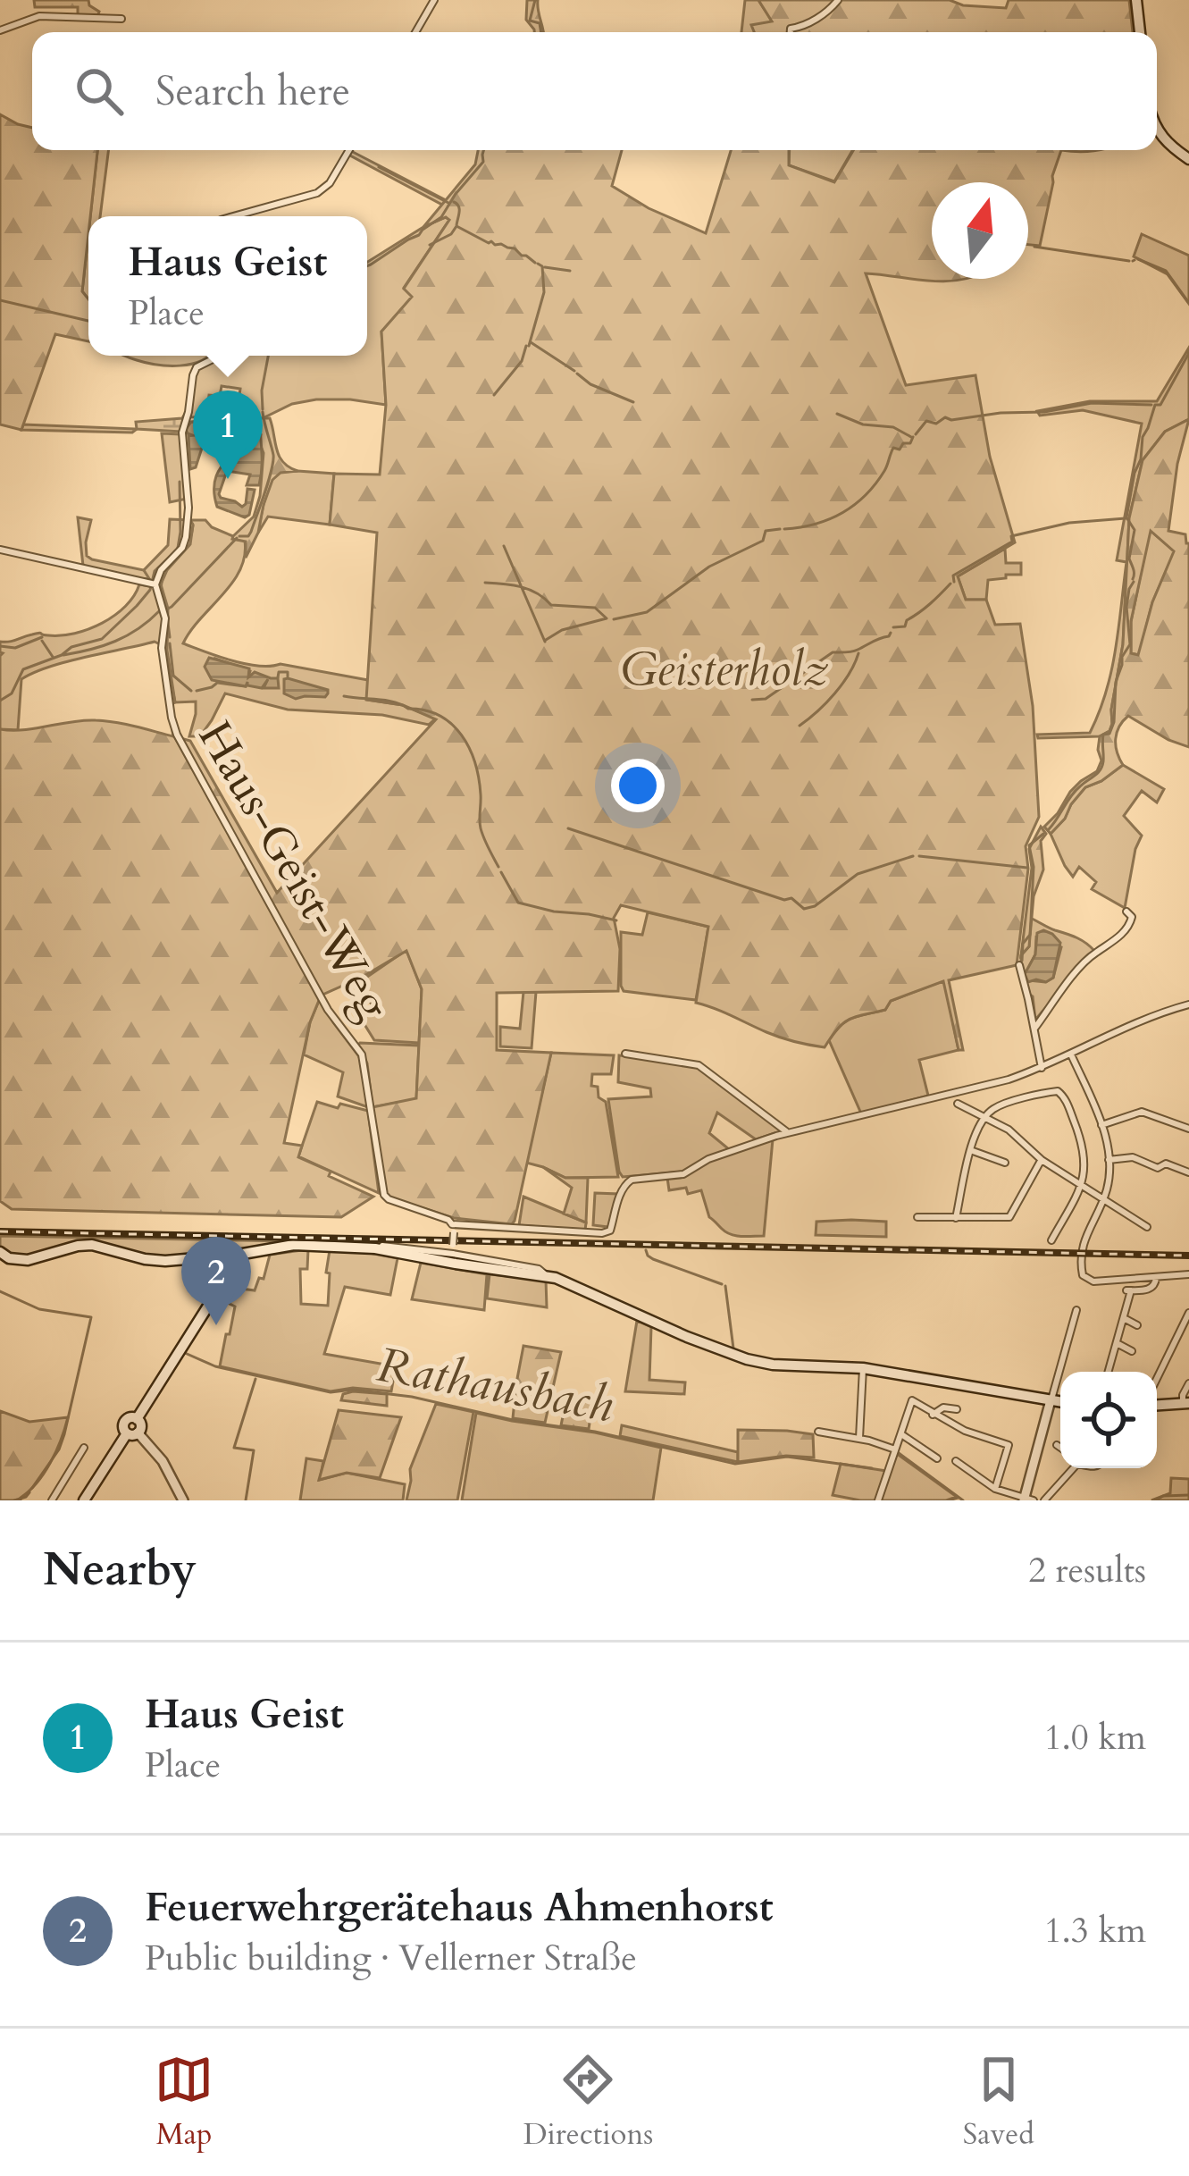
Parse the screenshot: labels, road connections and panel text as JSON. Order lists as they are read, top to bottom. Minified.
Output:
{"streets":{"street":["Haus-Geist-Weg"]},"water":["Rathausbach"],"parks":["Geisterholz"],"north":"top","page":{"search":"Search here","popup":["Haus Geist","Place"],"pins":["1","2"],"heading":["Nearby","2 results"],"list":[{"mark":"1","name":"Haus Geist","note":"Place","value":"1.0 km"},{"mark":"2","name":"Feuerwehrgerätehaus Ahmenhorst","note":"Public building · Vellerner Straße","value":"1.3 km"}],"nav":["Map","Directions","Saved"]}}
